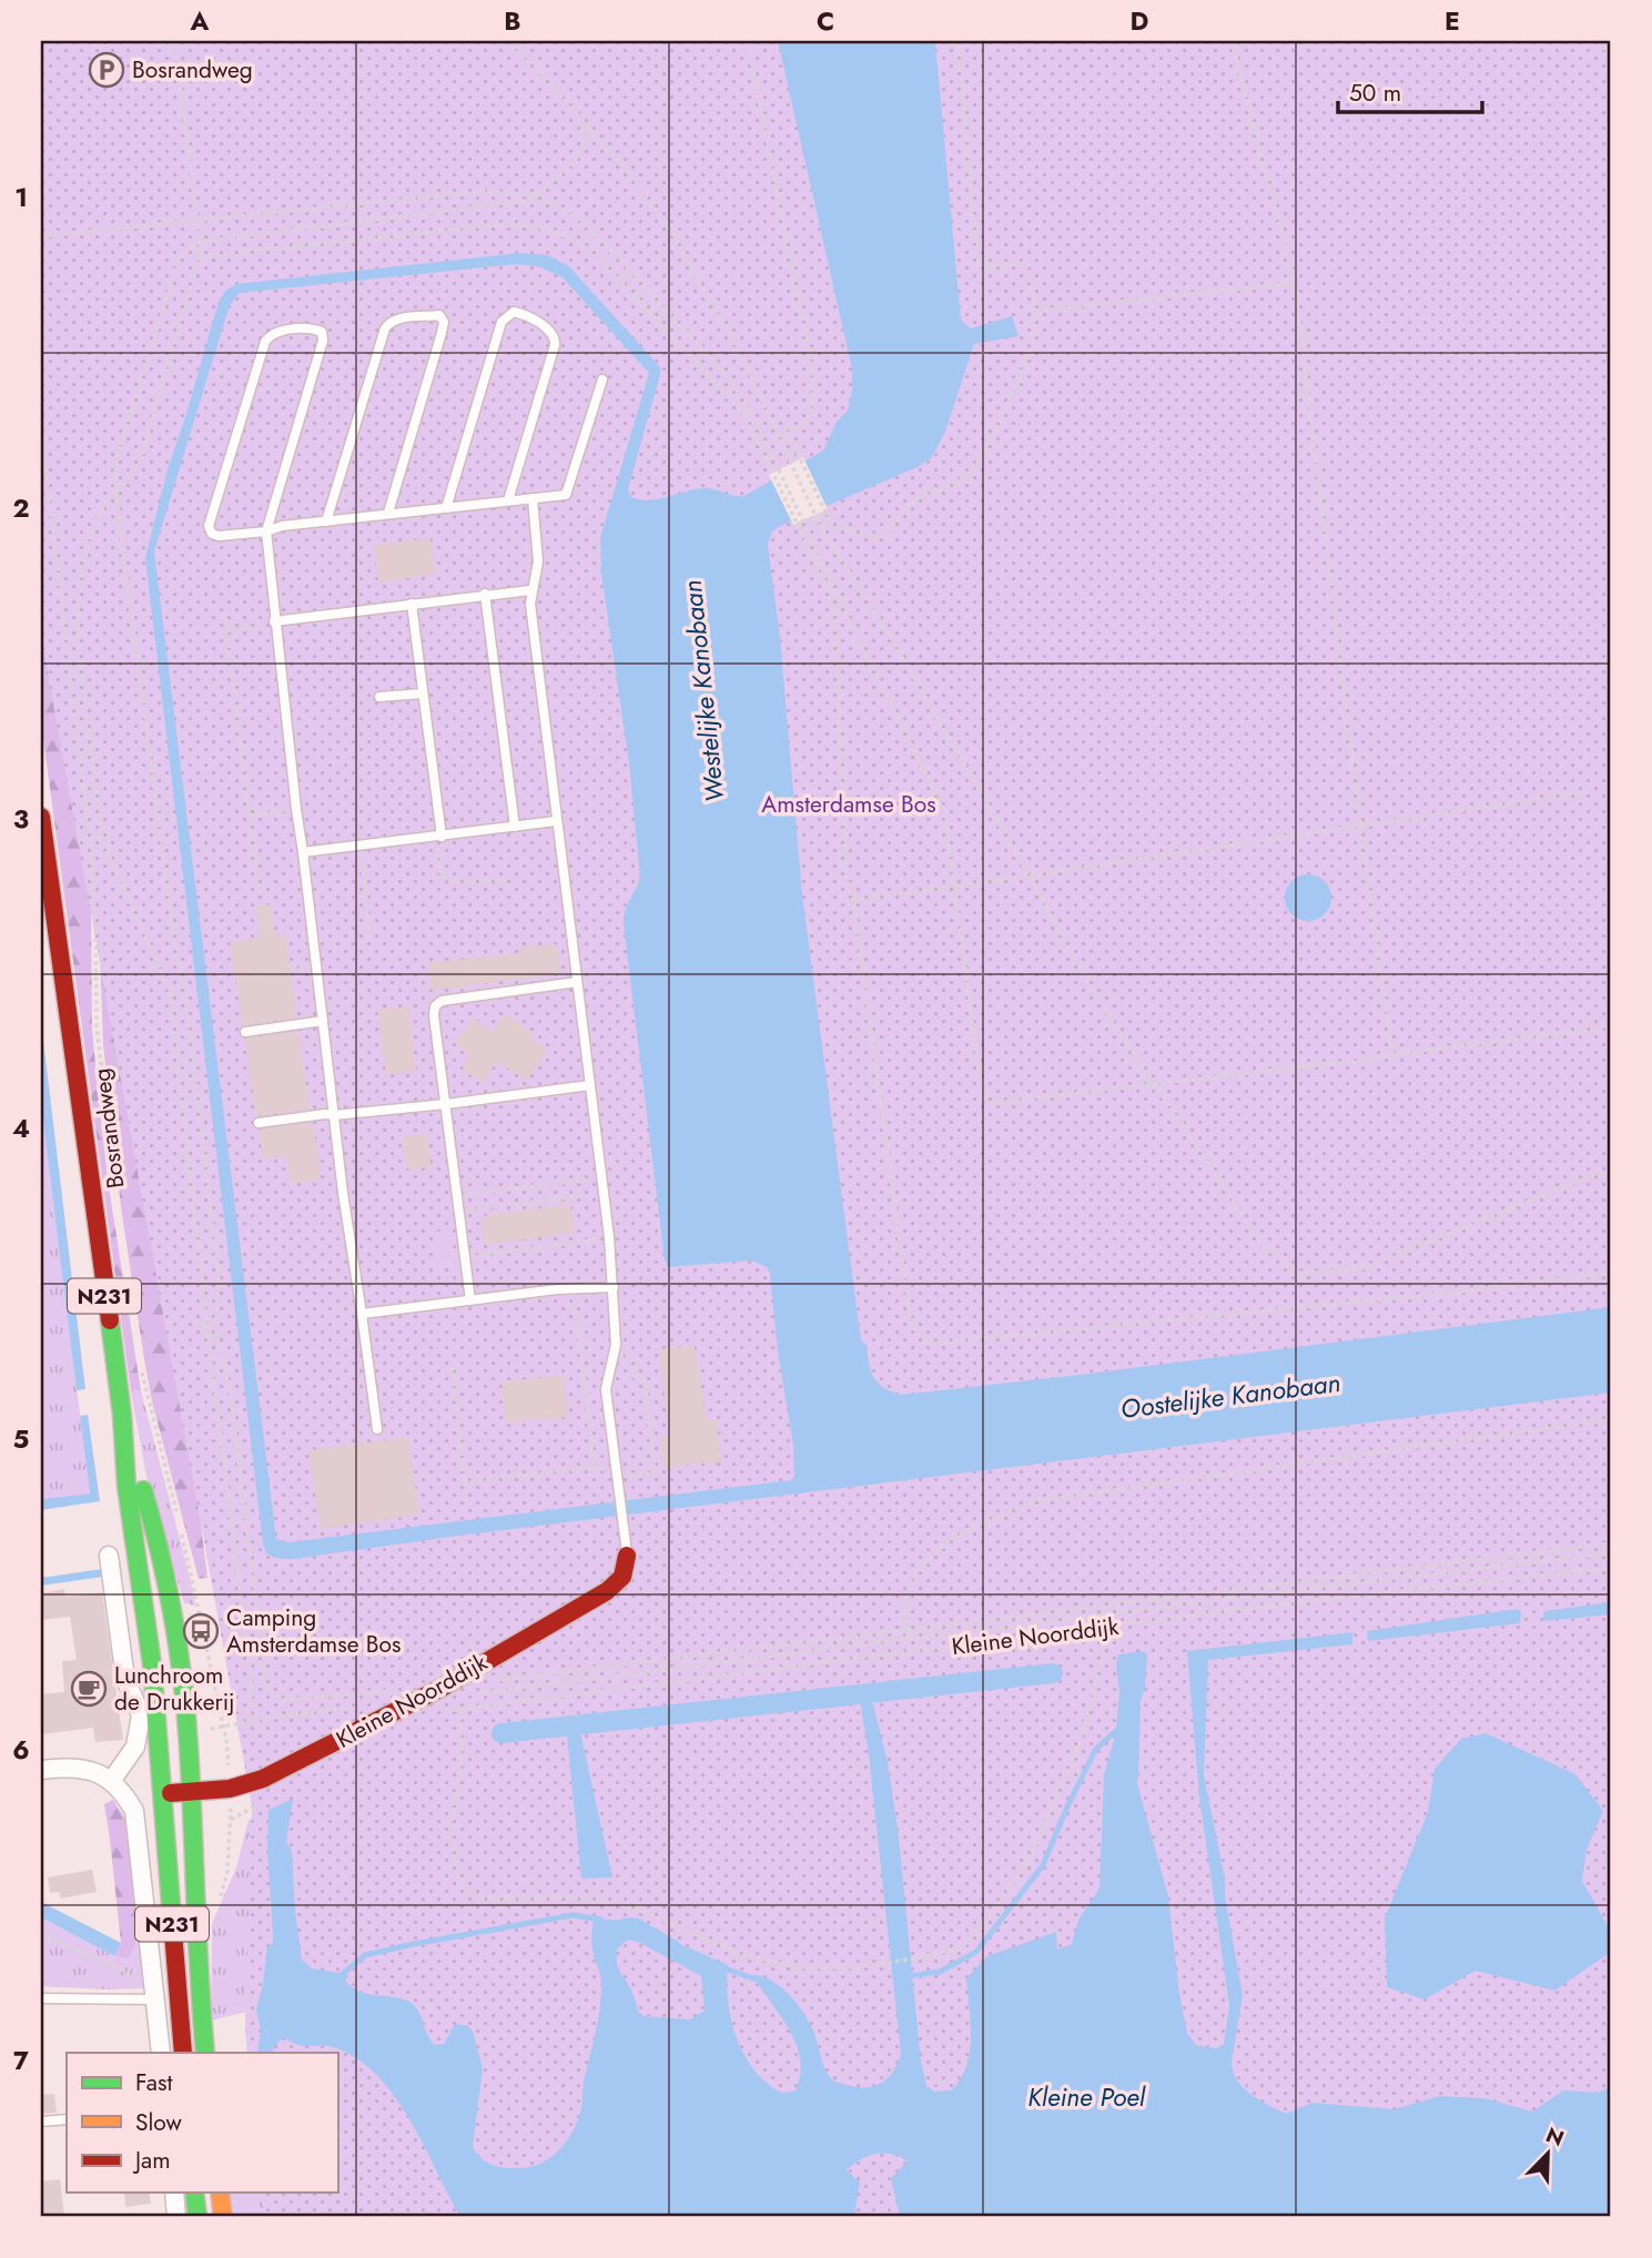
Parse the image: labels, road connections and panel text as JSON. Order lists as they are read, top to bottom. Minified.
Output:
{"streets":{"main road":["Bosrandweg","N231","Kleine Noorddijk"]},"crossings":[["Bosrandweg","N231"],["Bosrandweg","Kleine Noorddijk"],["N231","Kleine Noorddijk"]],"water":["Westelijke Kanobaan","Oostelijke Kanobaan","Kleine Poel"],"parks":["Amsterdamse Bos"],"places":{"parking":["Bosrandweg"],"bus stop":["Camping Amsterdamse Bos"],"cafe":["Lunchroom de Drukkerij"]},"legend":["Fast","Slow","Jam"],"scale_bar":"50 m","north":"top right","grid":{"columns":["A","B","C","D","E"],"rows":["1","2","3","4","5","6","7"]}}
